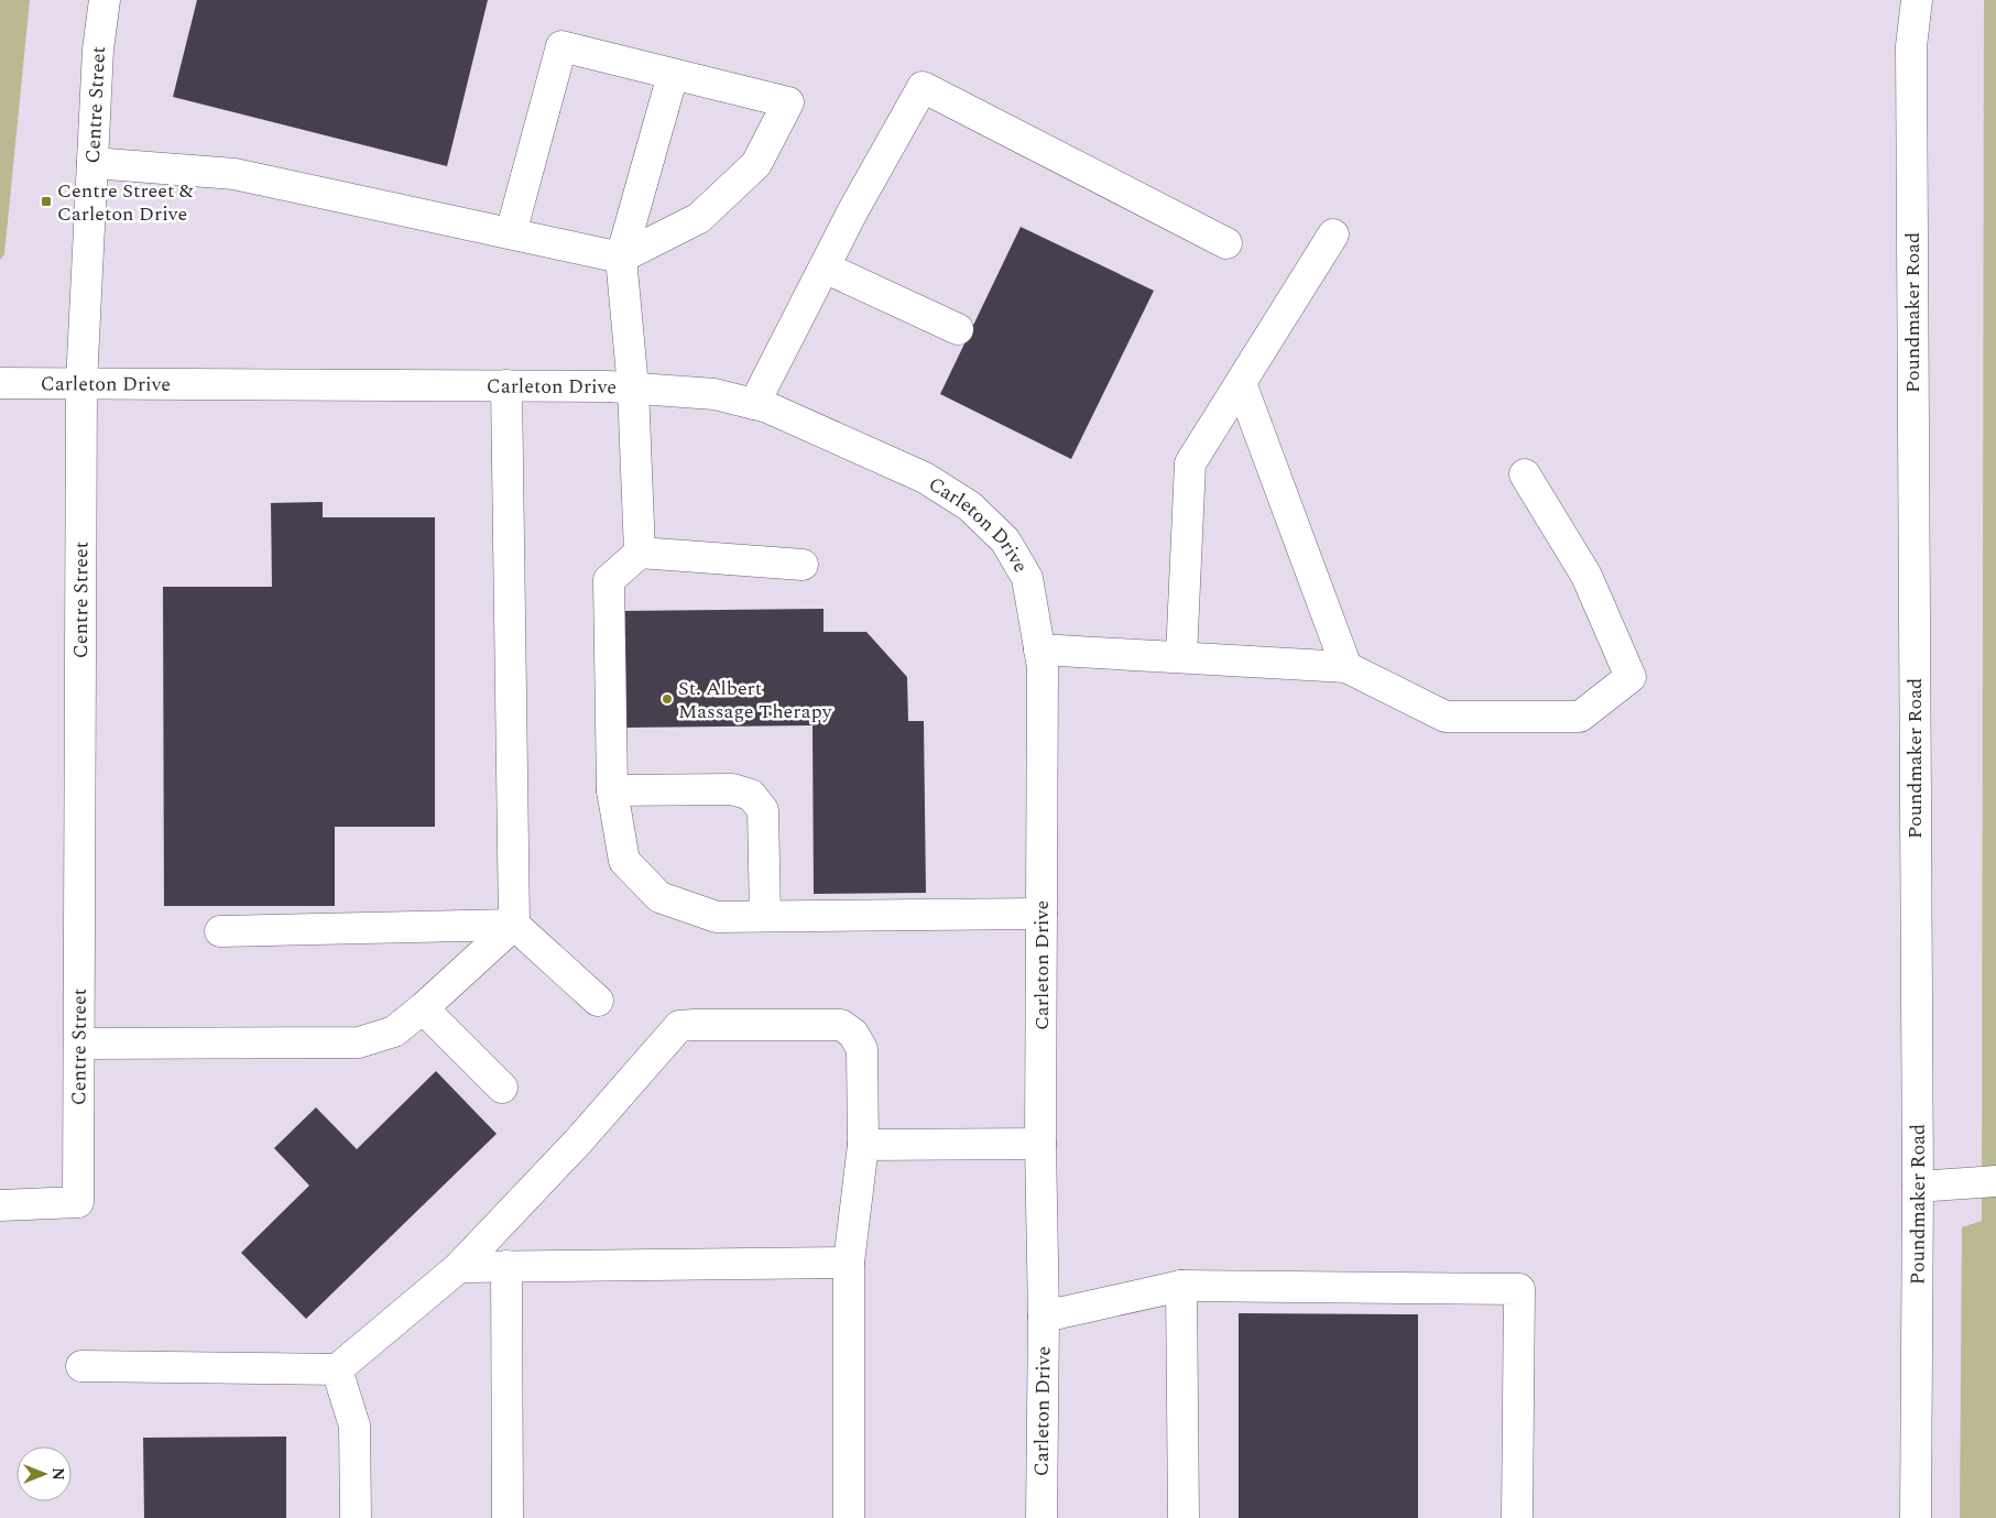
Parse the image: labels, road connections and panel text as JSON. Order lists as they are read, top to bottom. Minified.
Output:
{"streets":{"street":["Centre Street","Poundmaker Road","Carleton Drive"]},"crossings":[["Centre Street","Carleton Drive"]],"places":{"transit":["Centre Street & Carleton Drive"],"other":["St. Albert Massage Therapy"]},"north":"right"}
